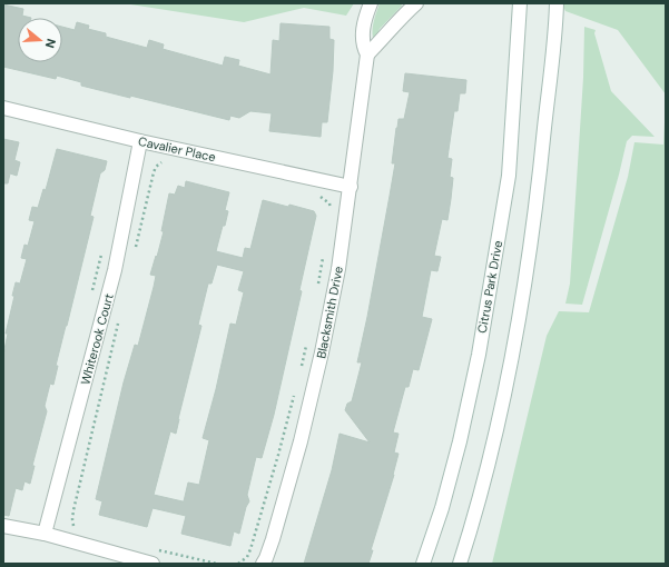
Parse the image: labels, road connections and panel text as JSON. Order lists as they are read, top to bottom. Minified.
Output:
{"streets":{"street":["Cavalier Place","Citrus Park Drive","Blacksmith Drive","Whiterook Court"]},"crossings":[["Cavalier Place","Blacksmith Drive"],["Cavalier Place","Whiterook Court"]],"north":"right"}
